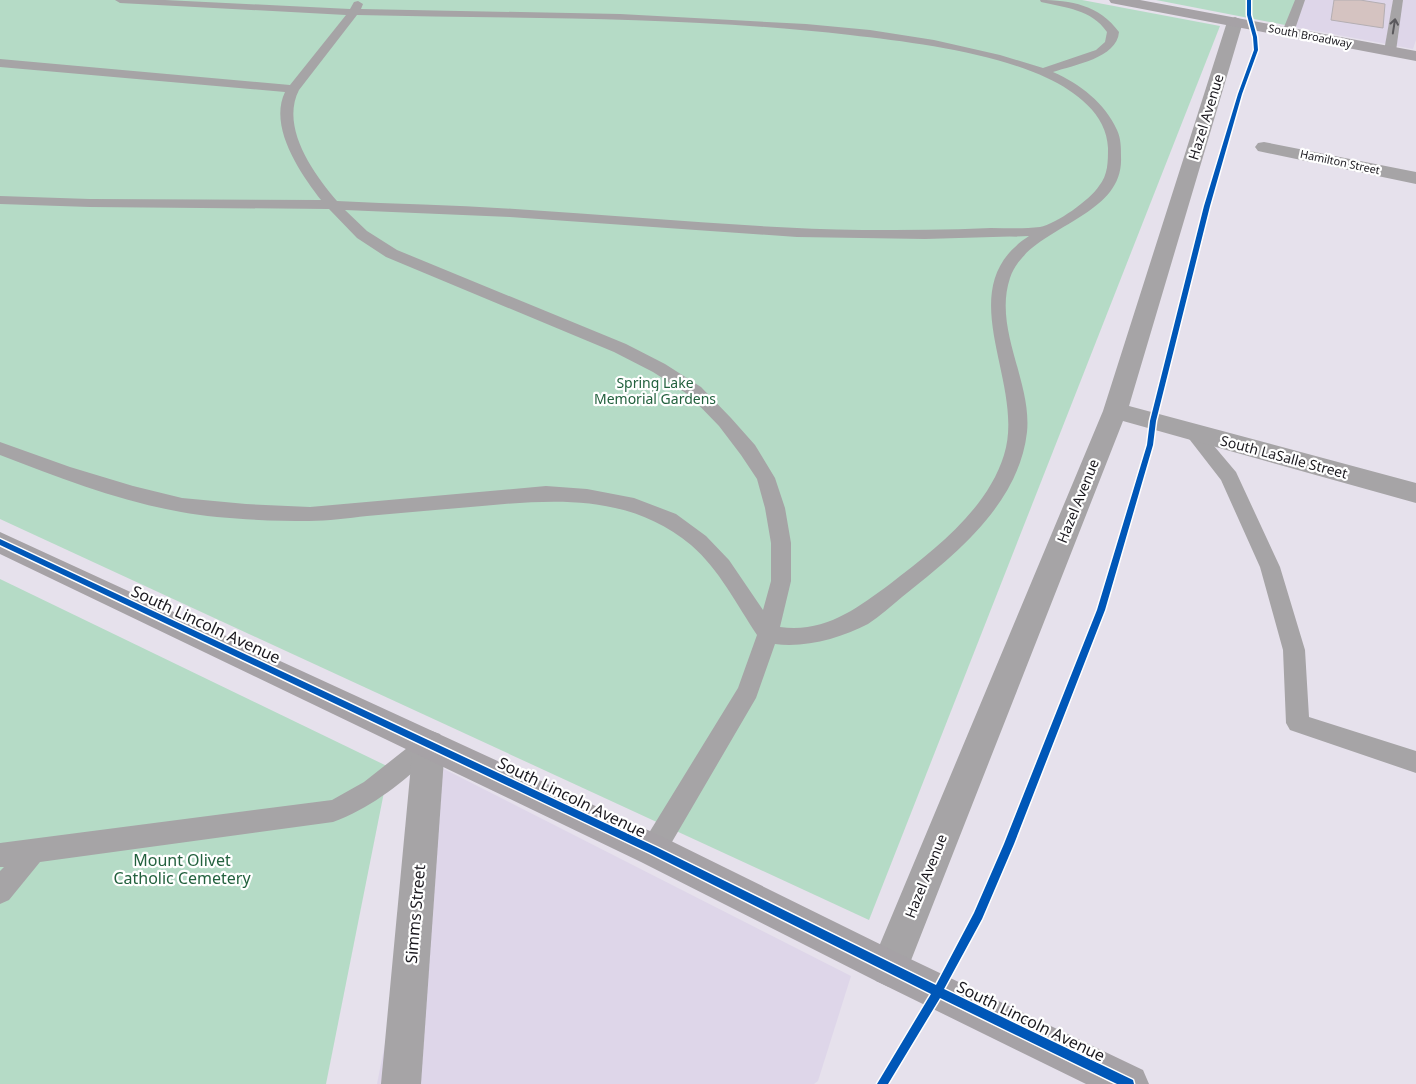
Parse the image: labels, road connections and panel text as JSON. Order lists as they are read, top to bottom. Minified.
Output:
{"streets":{"street":["South Broadway","Hazel Avenue","Hamilton Street","South LaSalle Street","South Lincoln Avenue","Simms Street"]},"crossings":[["South Broadway","Hazel Avenue"],["Hazel Avenue","South LaSalle Street"],["Hazel Avenue","South Lincoln Avenue"],["South Lincoln Avenue","Simms Street"]],"parks":["Spring Lake Memorial Gardens","Mount Olivet Catholic Cemetery"]}
